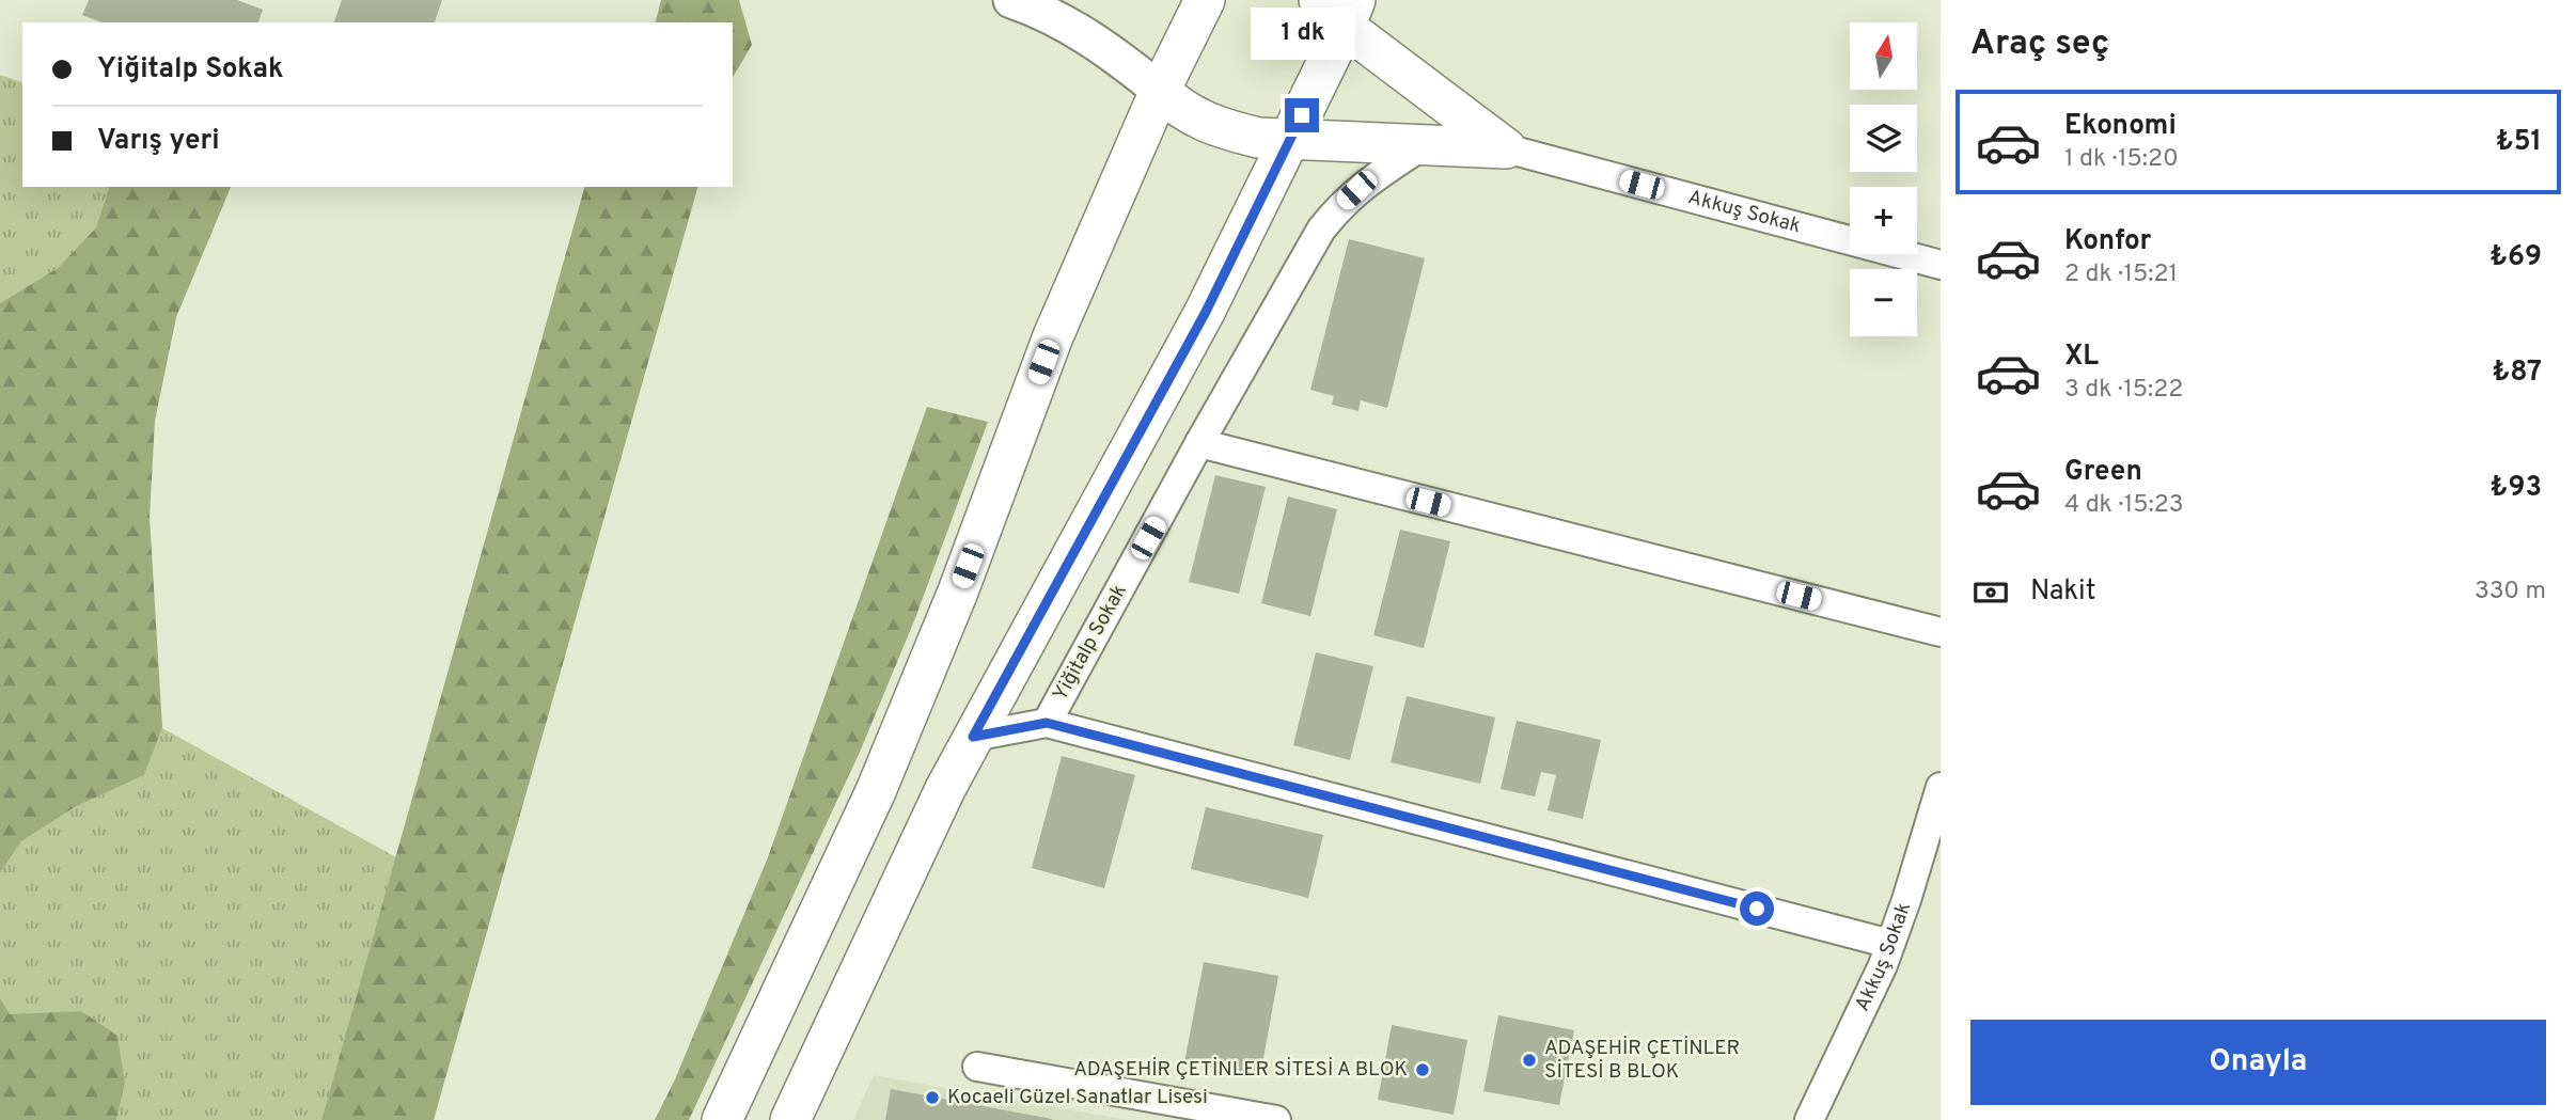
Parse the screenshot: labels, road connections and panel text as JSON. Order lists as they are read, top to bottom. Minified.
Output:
{"streets":{"street":["Akkuş Sokak","Yiğitalp Sokak"]},"crossings":[["Akkuş Sokak","Yiğitalp Sokak"]],"places":["ADAŞEHİR ÇETİNLER SİTESİ B BLOK","ADAŞEHİR ÇETİNLER SİTESİ A BLOK","Kocaeli Güzel Sanatlar Lisesi"],"north":"top","page":{"heading":"Araç seç","bubble":"1 dk","map_buttons":["+","−"],"banner":["Yiğitalp Sokak","Varış yeri"],"list":[{"name":"Ekonomi","note":"1 dk · 15:20","value":"₺51"},{"name":"Konfor","note":"2 dk · 15:21","value":"₺69"},{"name":"XL","note":"3 dk · 15:22","value":"₺87"},{"name":"Green","note":"4 dk · 15:23","value":"₺93"}],"pay":["Nakit","330 m"],"buttons":"Onayla"}}
